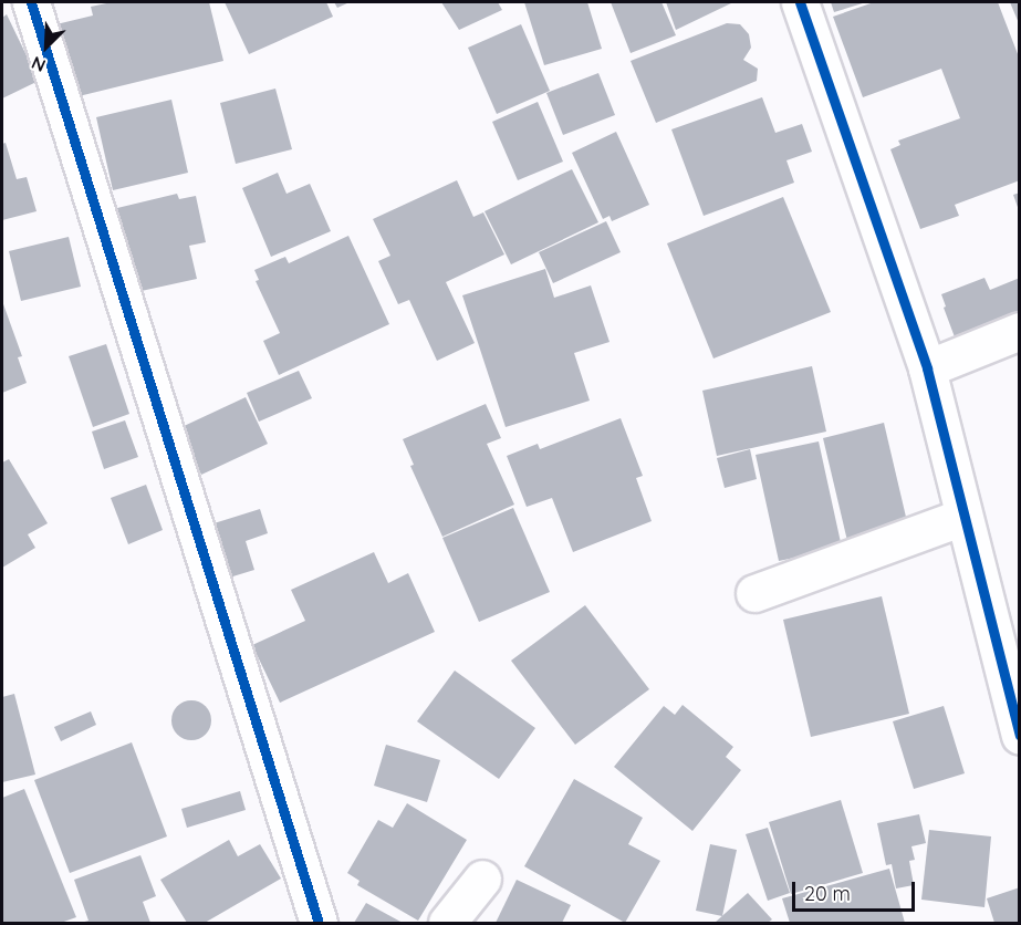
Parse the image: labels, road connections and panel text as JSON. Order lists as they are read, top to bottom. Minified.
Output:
{"scale_bar":"20 m","north":"bottom left"}
